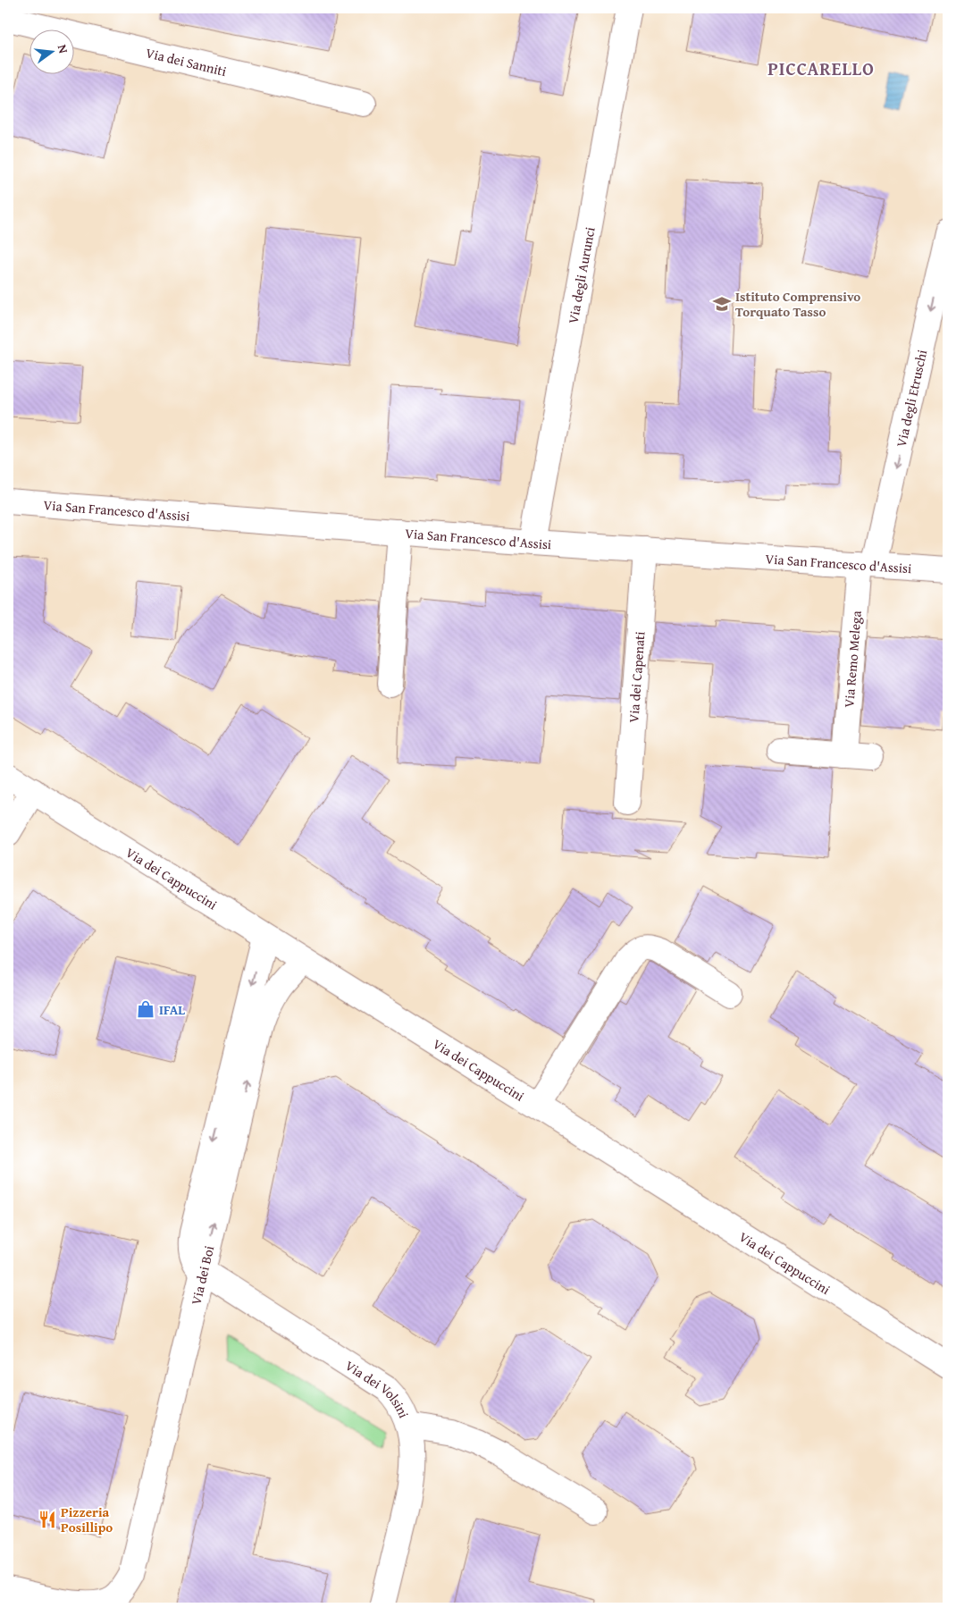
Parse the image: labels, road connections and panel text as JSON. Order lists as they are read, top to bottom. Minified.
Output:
{"streets":{"street":["Via dei Sanniti","Via degli Aurunci","Via degli Etruschi","Via San Francesco d'Assisi","Via Remo Melega","Via dei Capenati","Via dei Cappuccini","Via dei Boi","Via dei Volsini"]},"crossings":[["Via degli Aurunci","Via San Francesco d'Assisi"],["Via degli Etruschi","Via San Francesco d'Assisi"],["Via degli Etruschi","Via Remo Melega"],["Via San Francesco d'Assisi","Via Remo Melega"],["Via San Francesco d'Assisi","Via dei Capenati"],["Via dei Cappuccini","Via dei Boi"],["Via dei Boi","Via dei Volsini"]],"one_way":["Via degli Etruschi"],"districts":["PICCARELLO"],"places":{"school or university":["Istituto Comprensivo Torquato Tasso"],"shop":["IFAL"],"restaurant":["Pizzeria Posillipo"]},"north":"right"}
